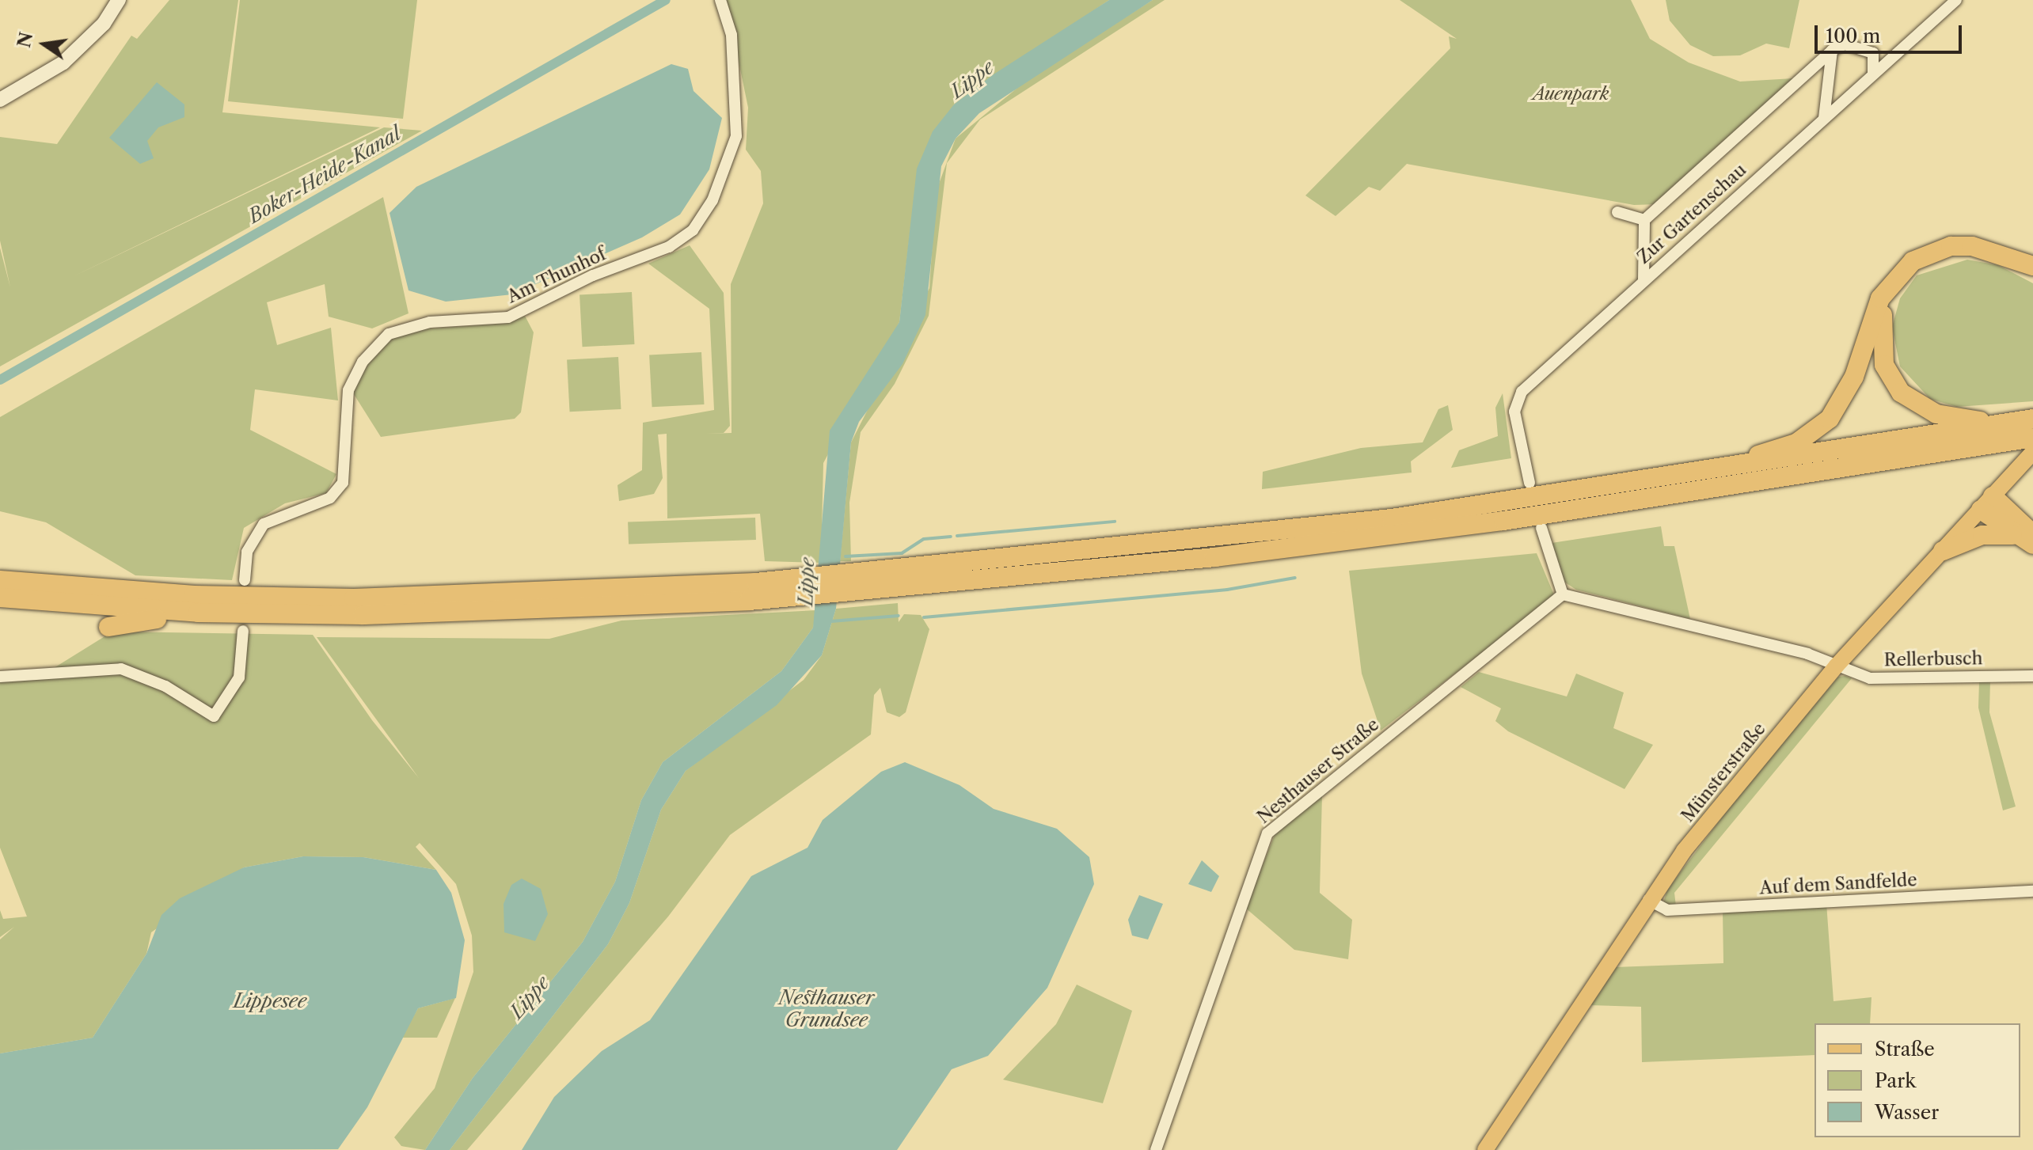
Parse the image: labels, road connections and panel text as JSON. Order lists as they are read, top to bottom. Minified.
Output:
{"streets":{"main road":["Münsterstraße"],"street":["Zur Gartenschau","Am Thunhof","Rellerbusch","Nesthauser Straße","Auf dem Sandfelde"]},"crossings":[["Rellerbusch","Münsterstraße"],["Münsterstraße","Auf dem Sandfelde"]],"water":["Lippe","Boker-Heide-Kanal","Nesthauser Grundsee","Lippesee"],"parks":["Auenpark"],"legend":["Straße","Park","Wasser"],"scale_bar":"100 m","north":"left"}
